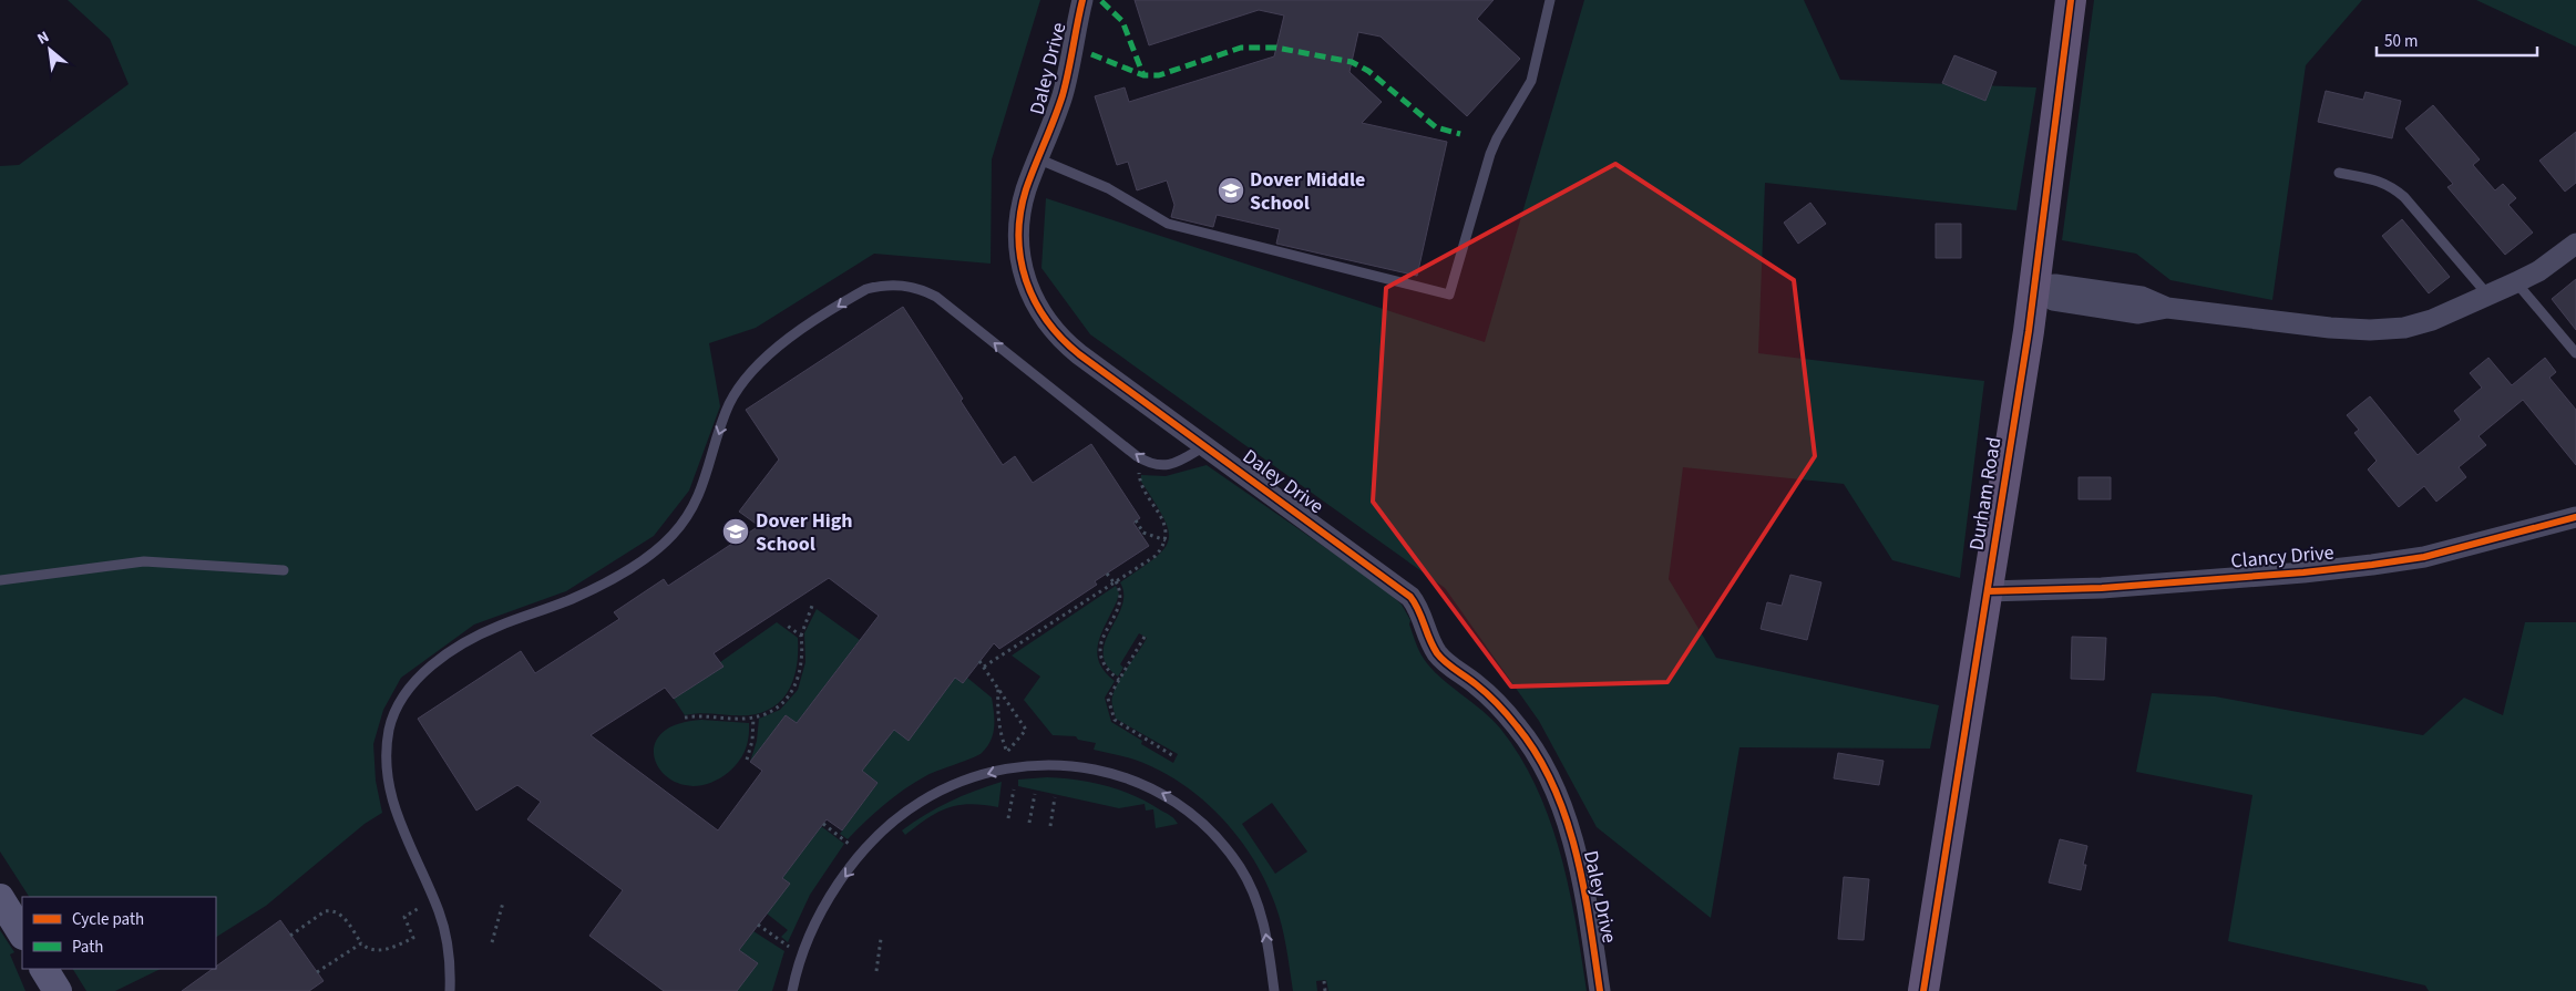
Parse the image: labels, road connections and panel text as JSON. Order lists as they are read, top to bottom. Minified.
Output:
{"streets":{"main road":["Durham Road"],"street":["Daley Drive","Clancy Drive"]},"crossings":[["Durham Road","Clancy Drive"]],"places":{"school or university":["Dover Middle School","Dover High School"]},"legend":["Cycle path","Path"],"scale_bar":"50 m","north":"top left"}
